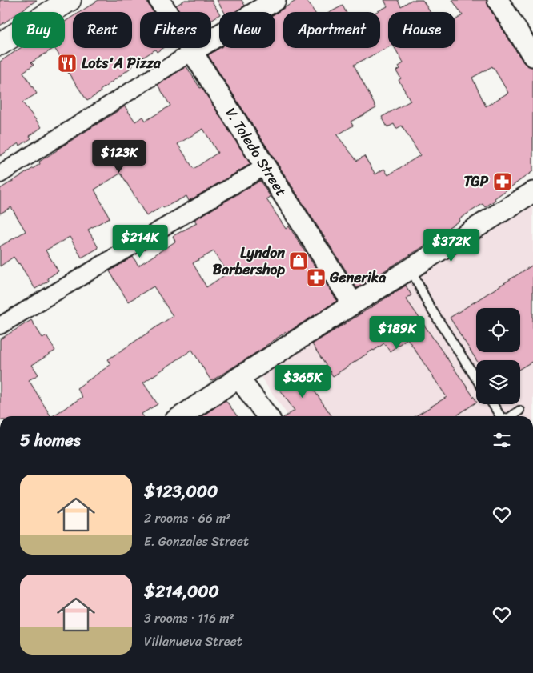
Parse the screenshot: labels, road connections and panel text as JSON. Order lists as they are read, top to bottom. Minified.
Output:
{"streets":{"street":["V. Toledo Street"]},"places":{"restaurant":["Lots'A Pizza"],"pharmacy":["TGP","Generika"],"shop":["Lyndon Barbershop"]},"page":{"chip":["Buy","Rent","Filters","New","Apartment","House"],"price":["$123K","$214K","$372K","$189K","$365K"],"heading":"5 homes","list":[{"name":"$123,000","note":"2 rooms · 66 m² · E. Gonzales Street"},{"name":"$214,000","note":"3 rooms · 116 m² · Villanueva Street"}]}}
